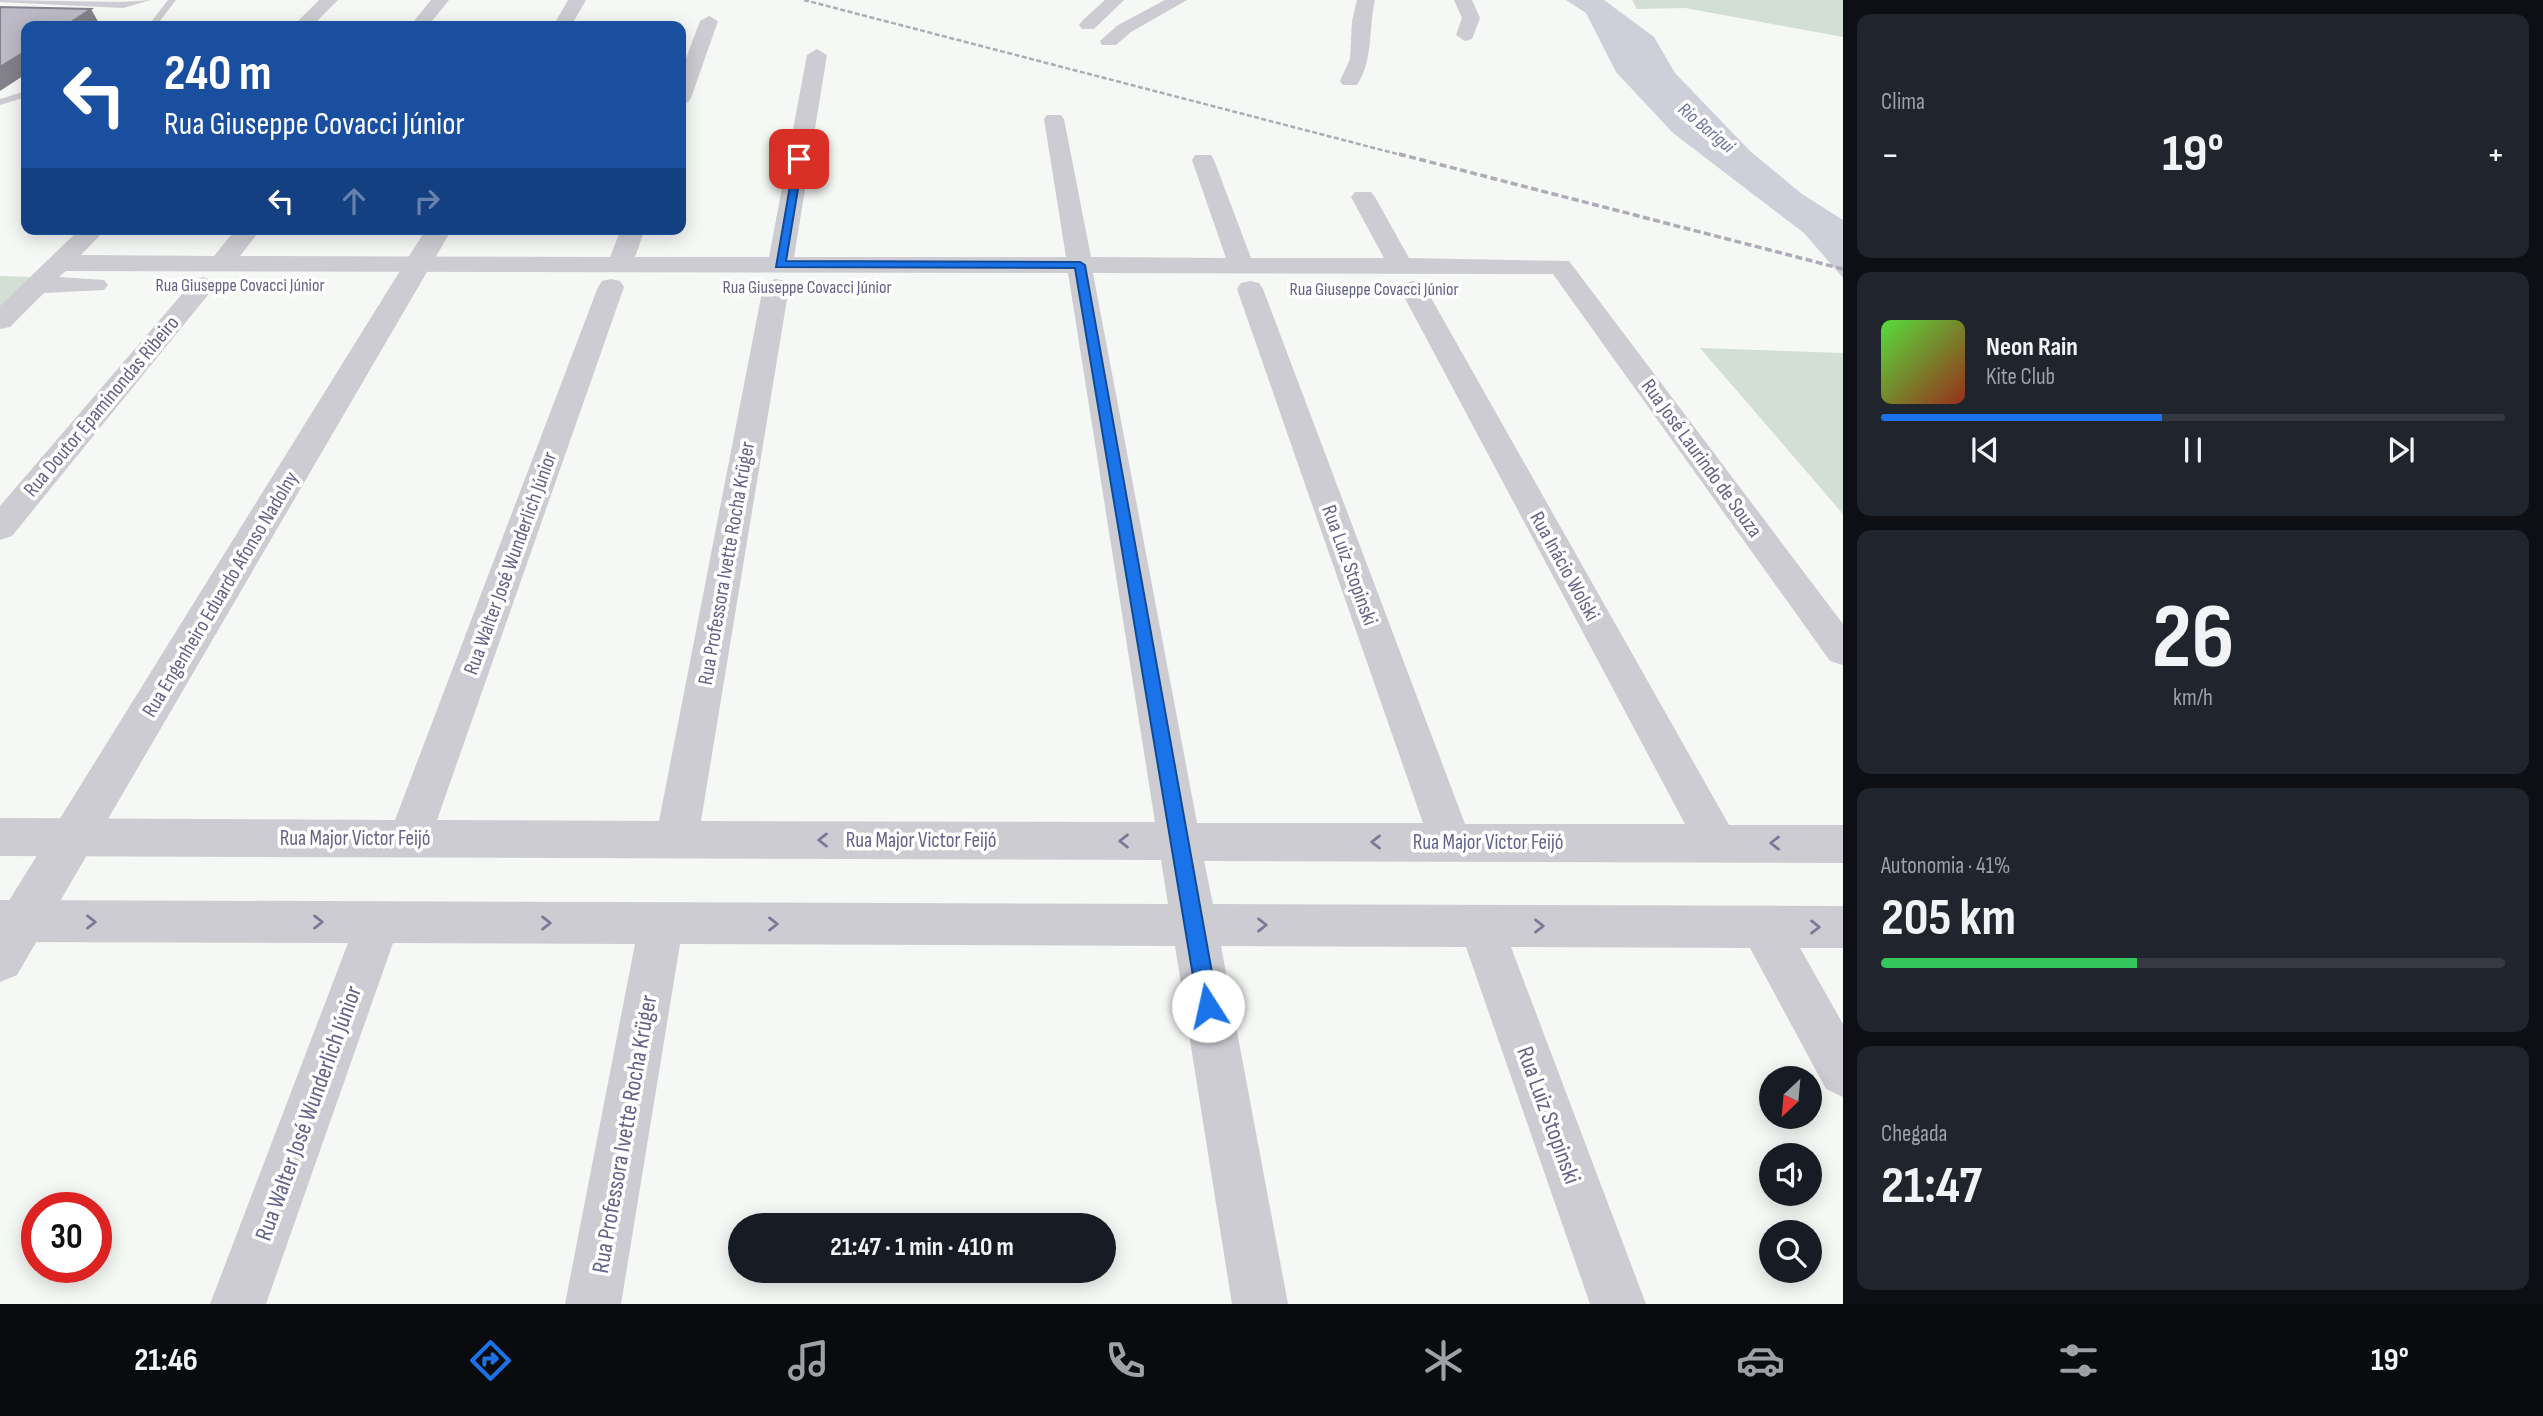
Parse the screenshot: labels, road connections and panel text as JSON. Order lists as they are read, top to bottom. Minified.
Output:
{"streets":{"street":["Rua Giuseppe Covacci Júnior","Rua Doutor Epaminondas Ribeiro","Rua José Laurindo de Souza","Rua Walter José Wunderlich Júnior","Rua Professora Ivette Rocha Krüger","Rua Luiz Stopinski","Rua Inácio Wolski","Rua Engenheiro Eduardo Afonso Nadolny","Rua Major Victor Feijó"]},"crossings":[["Rua Giuseppe Covacci Júnior","Rua Doutor Epaminondas Ribeiro"],["Rua Giuseppe Covacci Júnior","Rua José Laurindo de Souza"],["Rua Giuseppe Covacci Júnior","Rua Walter José Wunderlich Júnior"],["Rua Giuseppe Covacci Júnior","Rua Professora Ivette Rocha Krüger"],["Rua Giuseppe Covacci Júnior","Rua Luiz Stopinski"],["Rua Giuseppe Covacci Júnior","Rua Inácio Wolski"],["Rua Giuseppe Covacci Júnior","Rua Engenheiro Eduardo Afonso Nadolny"],["Rua Walter José Wunderlich Júnior","Rua Major Victor Feijó"],["Rua Professora Ivette Rocha Krüger","Rua Major Victor Feijó"],["Rua Luiz Stopinski","Rua Major Victor Feijó"],["Rua Inácio Wolski","Rua Major Victor Feijó"],["Rua Engenheiro Eduardo Afonso Nadolny","Rua Major Victor Feijó"]],"water":["Rio Barigui"],"north":"bottom left","page":{"tile":["Clima",["26","km/h"],["Autonomia · 41%","205 km"],["Chegada","21:47"]],"turn":["240 m","Rua Giuseppe Covacci Júnior"],"heat":["−","19°","+"],"song":["Neon Rain","Kite Club"],"limit":"30","trip":"21:47 · 1 min · 410 m","tabs":["21:46","19°"]}}
